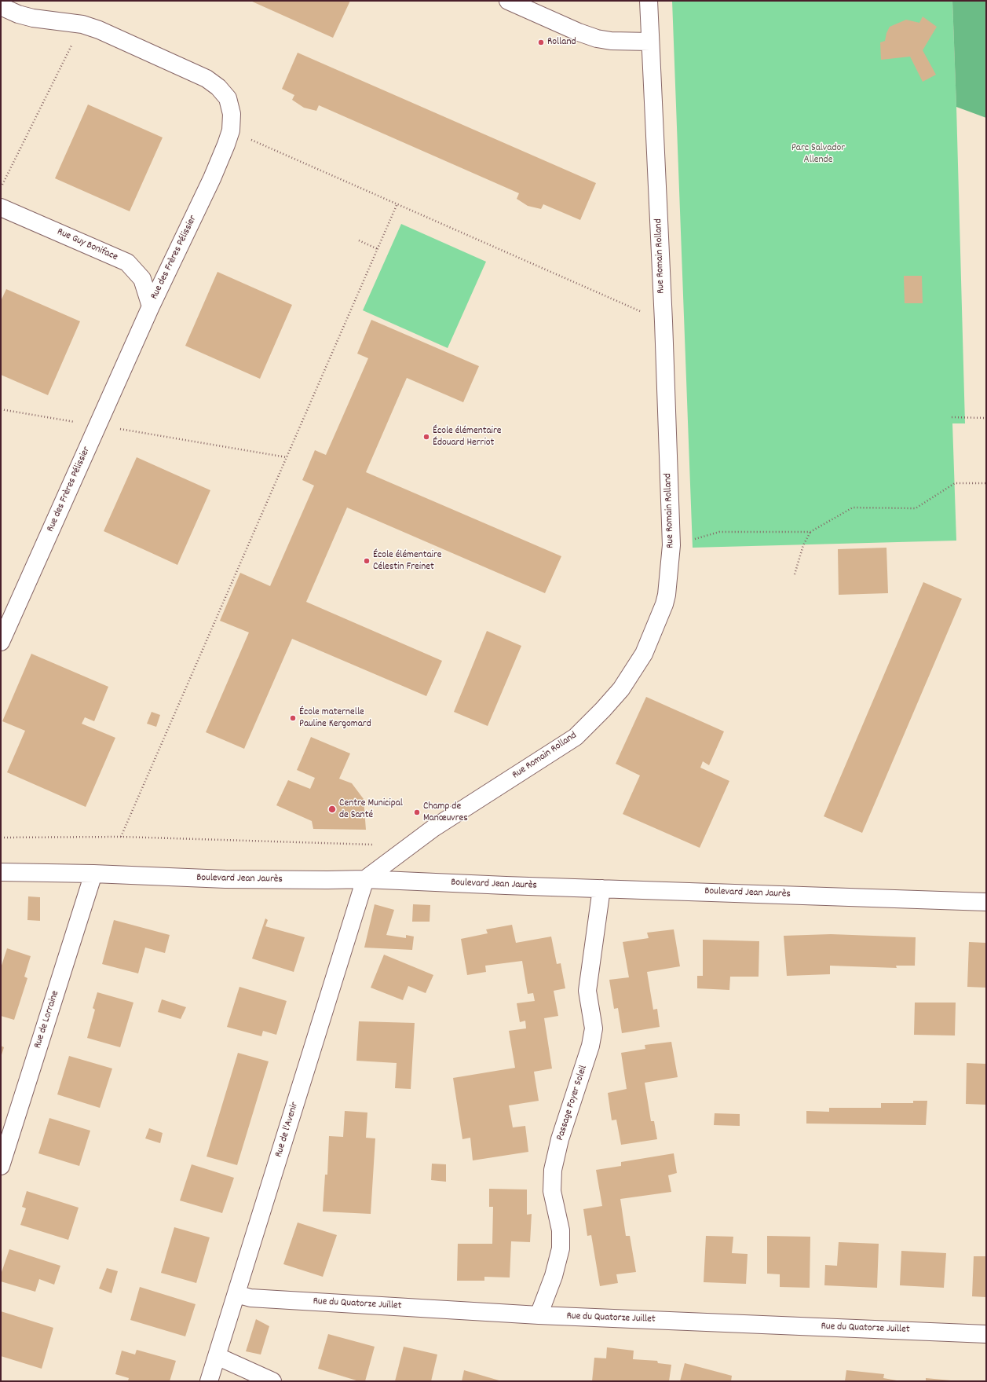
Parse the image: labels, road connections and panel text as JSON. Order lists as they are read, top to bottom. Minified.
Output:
{"streets":{"street":["Rue Guy Boniface","Rue Romain Rolland","Rue des Frères Pélissier","Boulevard Jean Jaurès","Rue de Lorraine","Passage Foyer Soleil","Rue de l'Avenir","Rue du Quatorze Juillet"]},"crossings":[["Rue Guy Boniface","Rue des Frères Pélissier"],["Rue Romain Rolland","Boulevard Jean Jaurès"],["Rue Romain Rolland","Rue de l'Avenir"],["Boulevard Jean Jaurès","Rue de Lorraine"],["Boulevard Jean Jaurès","Passage Foyer Soleil"],["Boulevard Jean Jaurès","Rue de l'Avenir"],["Passage Foyer Soleil","Rue du Quatorze Juillet"],["Rue de l'Avenir","Rue du Quatorze Juillet"]],"parks":["Parc Salvador Allende"],"places":["Rolland","École élémentaire Édouard Herriot","École élémentaire Célestin Freinet","École maternelle Pauline Kergomard","Centre Municipal de Santé","Champ de Manœuvres"]}
